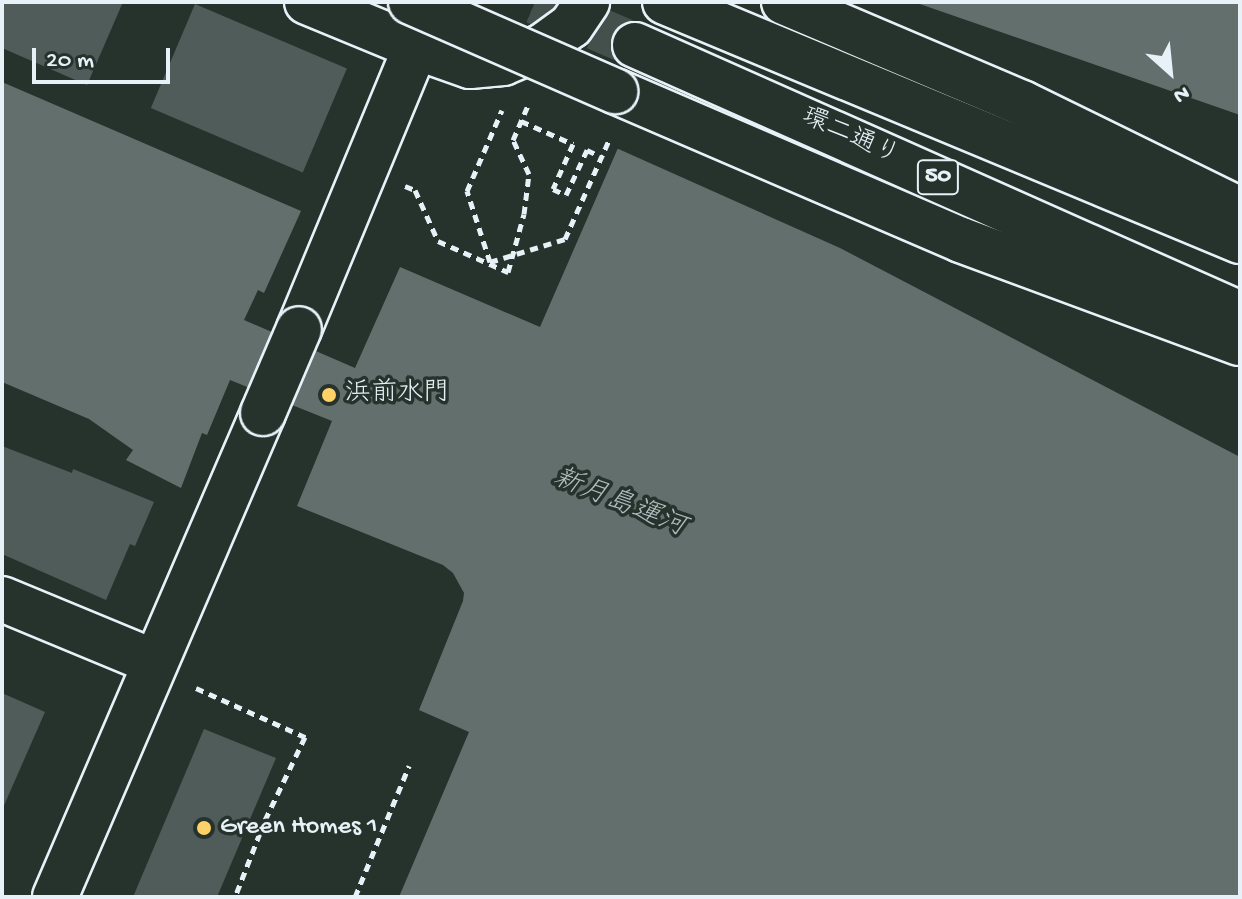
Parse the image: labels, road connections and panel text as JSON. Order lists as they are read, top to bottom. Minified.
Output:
{"streets":{"main road":["環二通り","50"]},"water":["新月島運河"],"places":["浜前水門","Green Homes 1"],"scale_bar":"20 m","north":"bottom right"}
